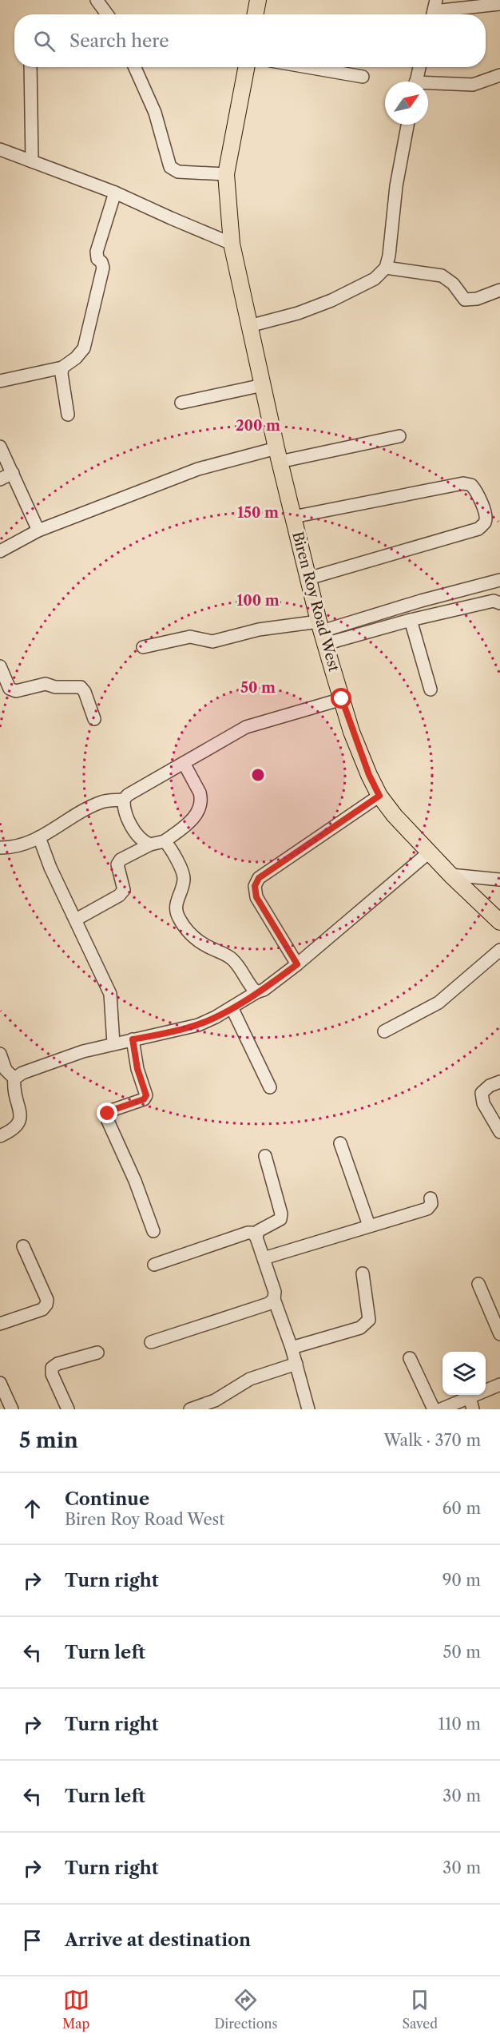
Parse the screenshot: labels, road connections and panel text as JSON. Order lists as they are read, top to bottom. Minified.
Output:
{"streets":{"main road":["Biren Roy Road West"]},"north":"top right","page":{"search":"Search here","heading":["5 min","Walk · 370 m"],"list":[["Continue","Biren Roy Road West","60 m"],["Turn right","90 m"],["Turn left","50 m"],["Turn right","110 m"],["Turn left","30 m"],["Turn right","30 m"],"Arrive at destination"],"nav":["Map","Directions","Saved"]},"rings":["200 m","150 m","100 m","50 m"]}
